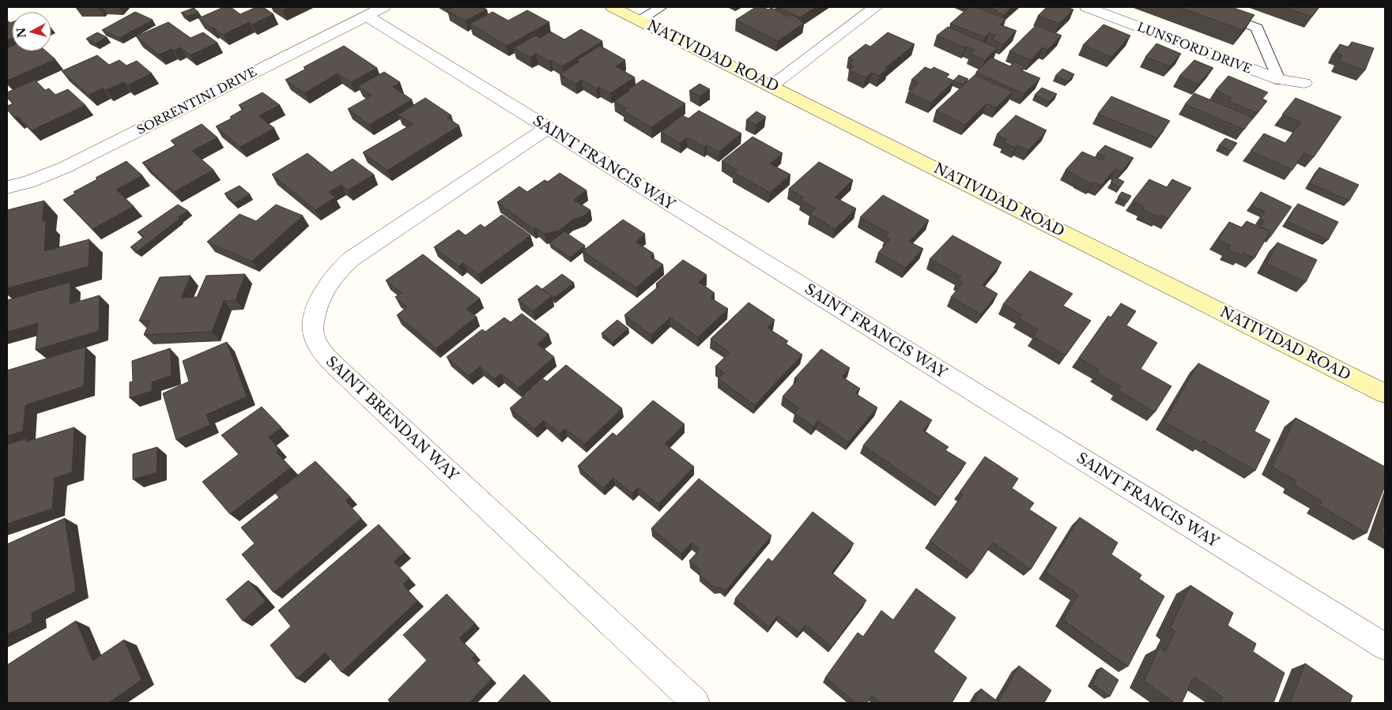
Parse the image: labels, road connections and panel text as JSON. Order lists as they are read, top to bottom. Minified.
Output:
{"streets":{"main road":["NATIVIDAD ROAD"],"street":["LUNSFORD DRIVE","SORRENTINI DRIVE","SAINT FRANCIS WAY","SAINT BRENDAN WAY"]},"crossings":[["SORRENTINI DRIVE","SAINT FRANCIS WAY"],["SAINT FRANCIS WAY","SAINT BRENDAN WAY"]],"north":"left"}
